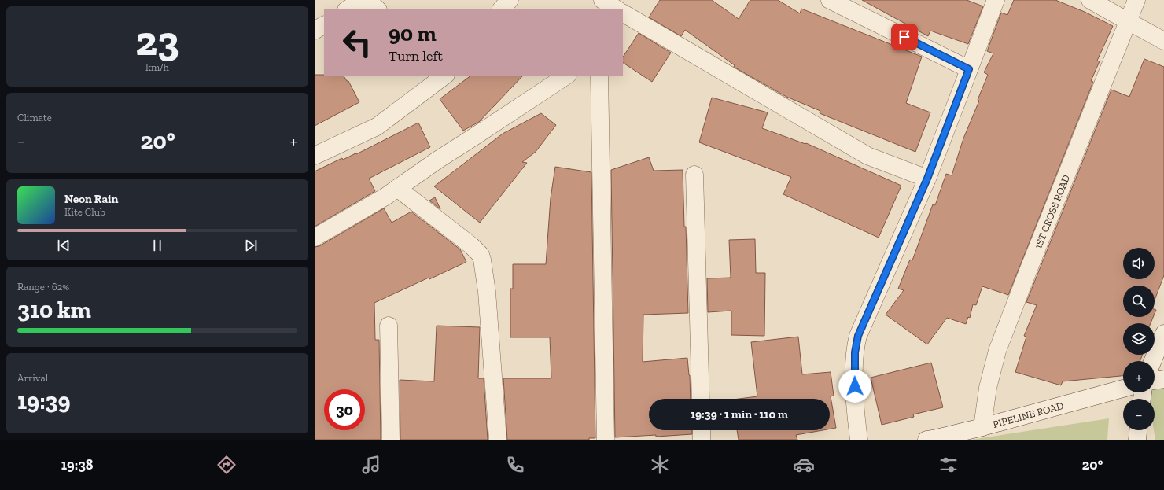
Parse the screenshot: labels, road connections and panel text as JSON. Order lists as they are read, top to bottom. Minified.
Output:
{"streets":{"street":["1ST CROSS ROAD","PIPELINE ROAD"]},"crossings":[["1ST CROSS ROAD","PIPELINE ROAD"]],"page":{"tile":[["23","km/h"],"Climate",["Range · 62%","310 km"],["Arrival","19:39"]],"turn":["90 m","Turn left"],"heat":["−","20°","+"],"song":["Neon Rain","Kite Club"],"map_buttons":["+","−"],"limit":"30","trip":"19:39 · 1 min · 110 m","tabs":["19:38","20°"]}}
